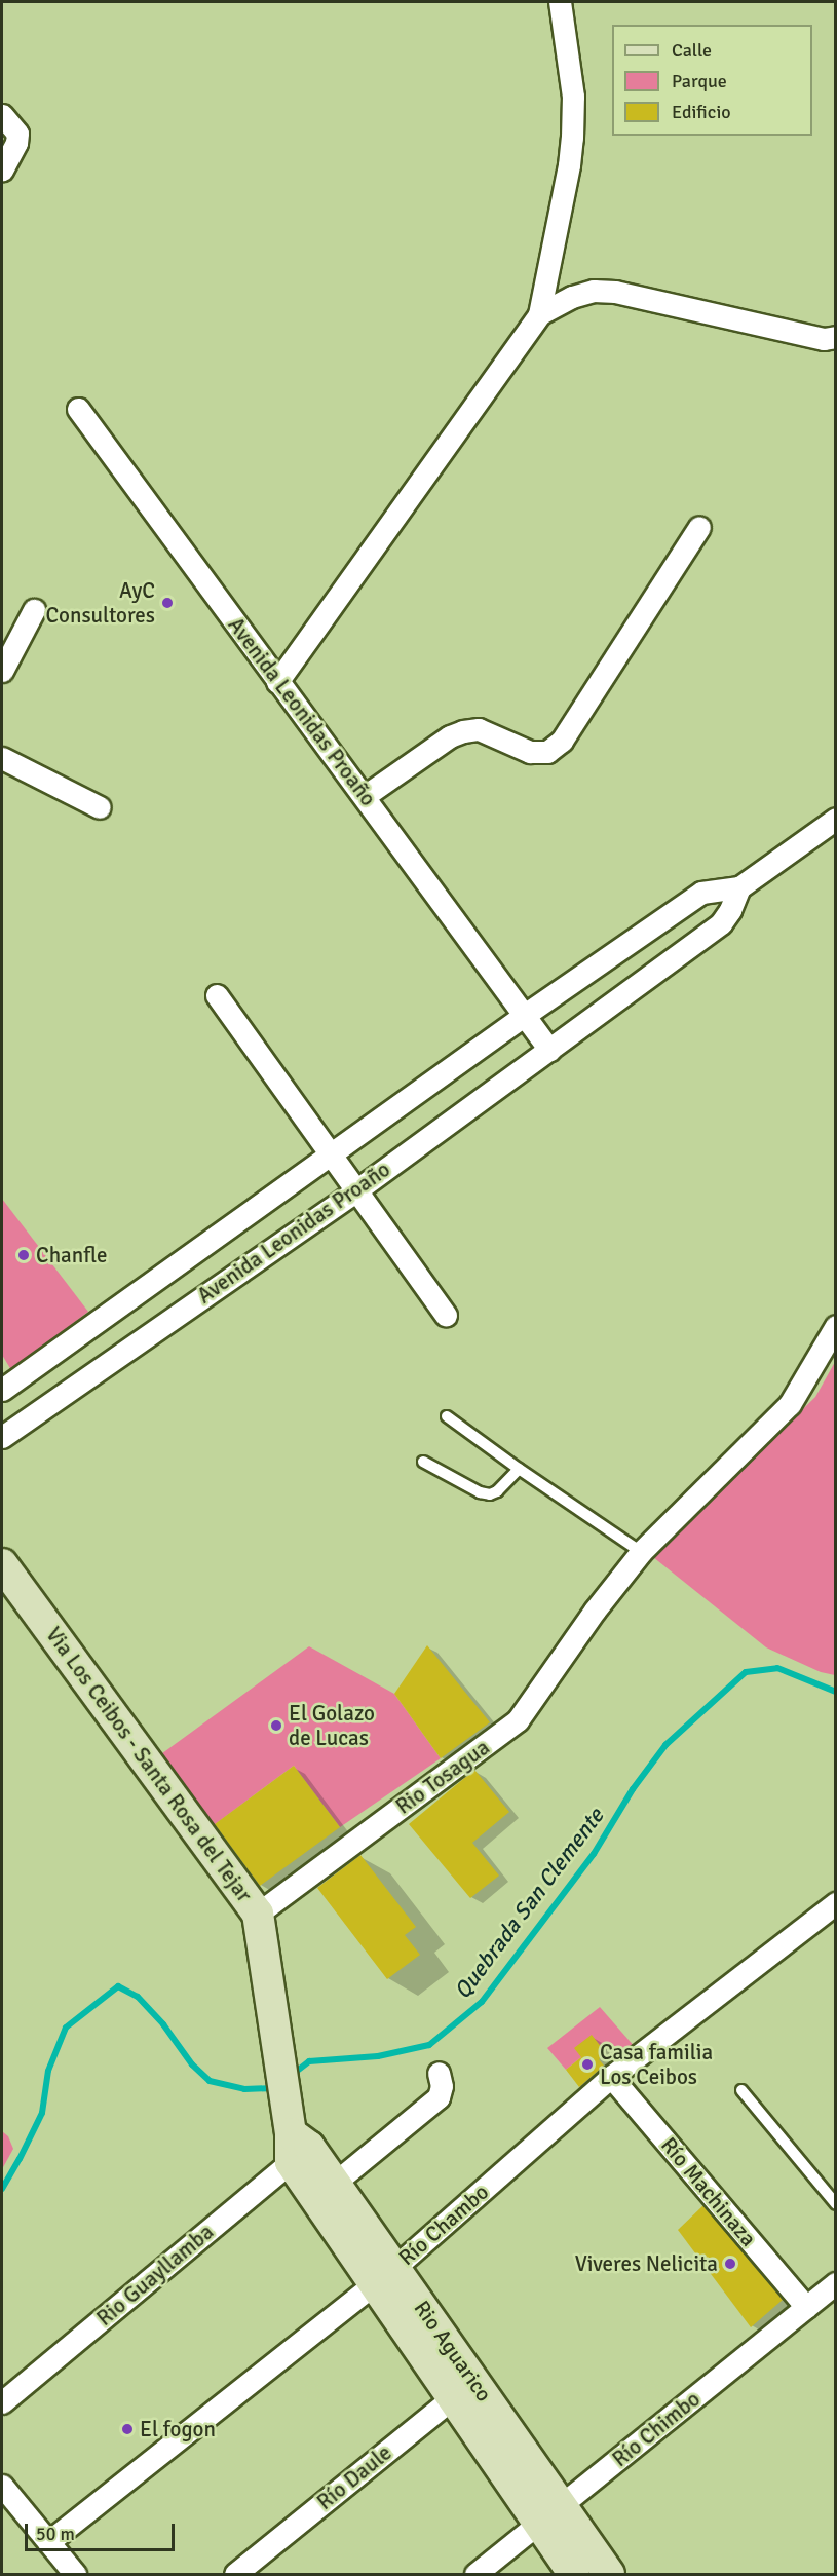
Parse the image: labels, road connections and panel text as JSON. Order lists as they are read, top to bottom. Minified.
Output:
{"streets":{"main road":["Via Los Ceibos - Santa Rosa del Tejar","Rio Aguarico"],"street":["Avenida Leonidas Proaño","Rio Tosagua","Río Machinaza","Río Chambo","Rio Guayllamba","Río Chimbo","Río Daule"]},"crossings":[["Via Los Ceibos - Santa Rosa del Tejar","Rio Tosagua"],["Via Los Ceibos - Santa Rosa del Tejar","Rio Guayllamba"],["Via Los Ceibos - Santa Rosa del Tejar","Rio Aguarico"],["Río Machinaza","Río Chambo"],["Río Machinaza","Río Chimbo"],["Río Chambo","Rio Aguarico"],["Rio Guayllamba","Rio Aguarico"],["Rio Aguarico","Río Chimbo"],["Rio Aguarico","Río Daule"]],"water":["Quebrada San Clemente"],"places":["AyC Consultores","Chanfle","El Golazo de Lucas","Casa familia Los Ceibos","Viveres Nelicita","El fogon"],"legend":["Calle","Parque","Edificio"],"scale_bar":"50 m"}
